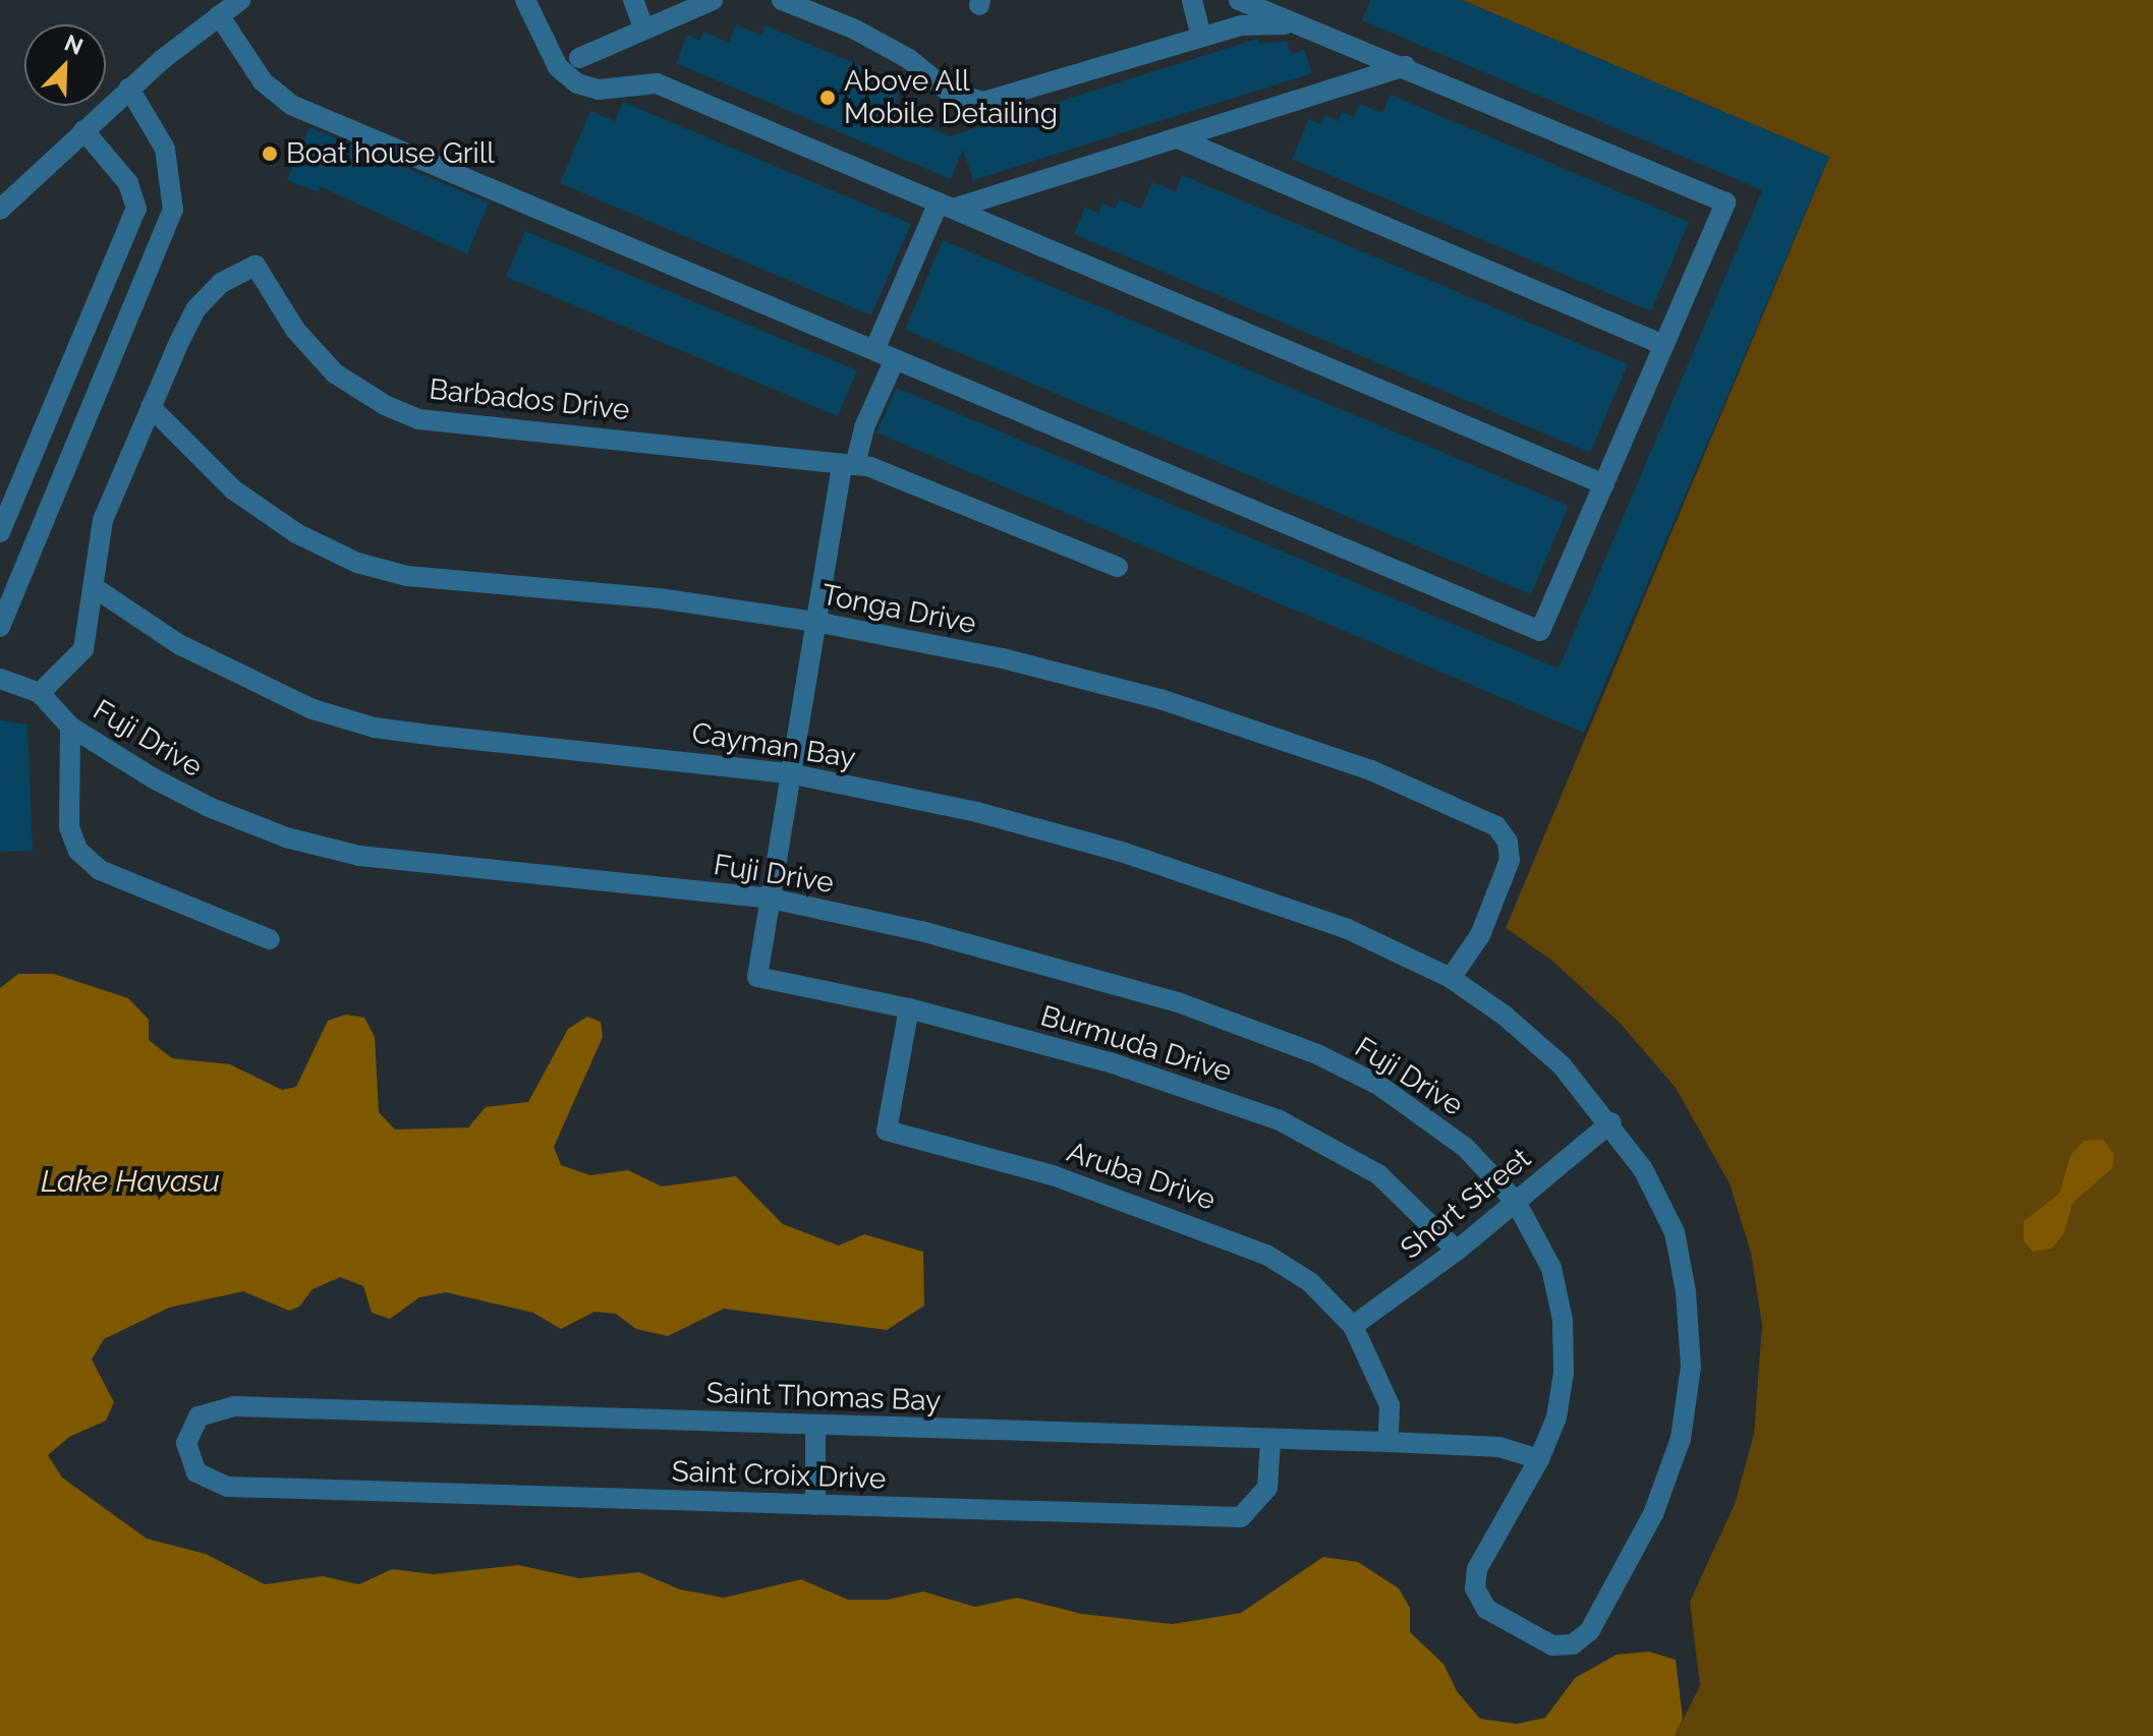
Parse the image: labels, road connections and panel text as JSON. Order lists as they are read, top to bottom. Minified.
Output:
{"streets":{"street":["Barbados Drive","Tonga Drive","Fuji Drive","Cayman Bay","Burmuda Drive","Aruba Drive","Short Street","Saint Thomas Bay","Saint Croix Drive"]},"crossings":[["Barbados Drive","Tonga Drive"],["Barbados Drive","Fuji Drive"],["Barbados Drive","Cayman Bay"],["Tonga Drive","Fuji Drive"],["Tonga Drive","Cayman Bay"],["Fuji Drive","Cayman Bay"],["Fuji Drive","Burmuda Drive"],["Fuji Drive","Short Street"],["Fuji Drive","Saint Thomas Bay"],["Burmuda Drive","Aruba Drive"],["Burmuda Drive","Short Street"],["Aruba Drive","Short Street"],["Aruba Drive","Saint Thomas Bay"],["Saint Thomas Bay","Saint Croix Drive"]],"water":["Lake Havasu"],"places":["Above All Mobile Detailing","Boat house Grill"],"north":"top right"}
